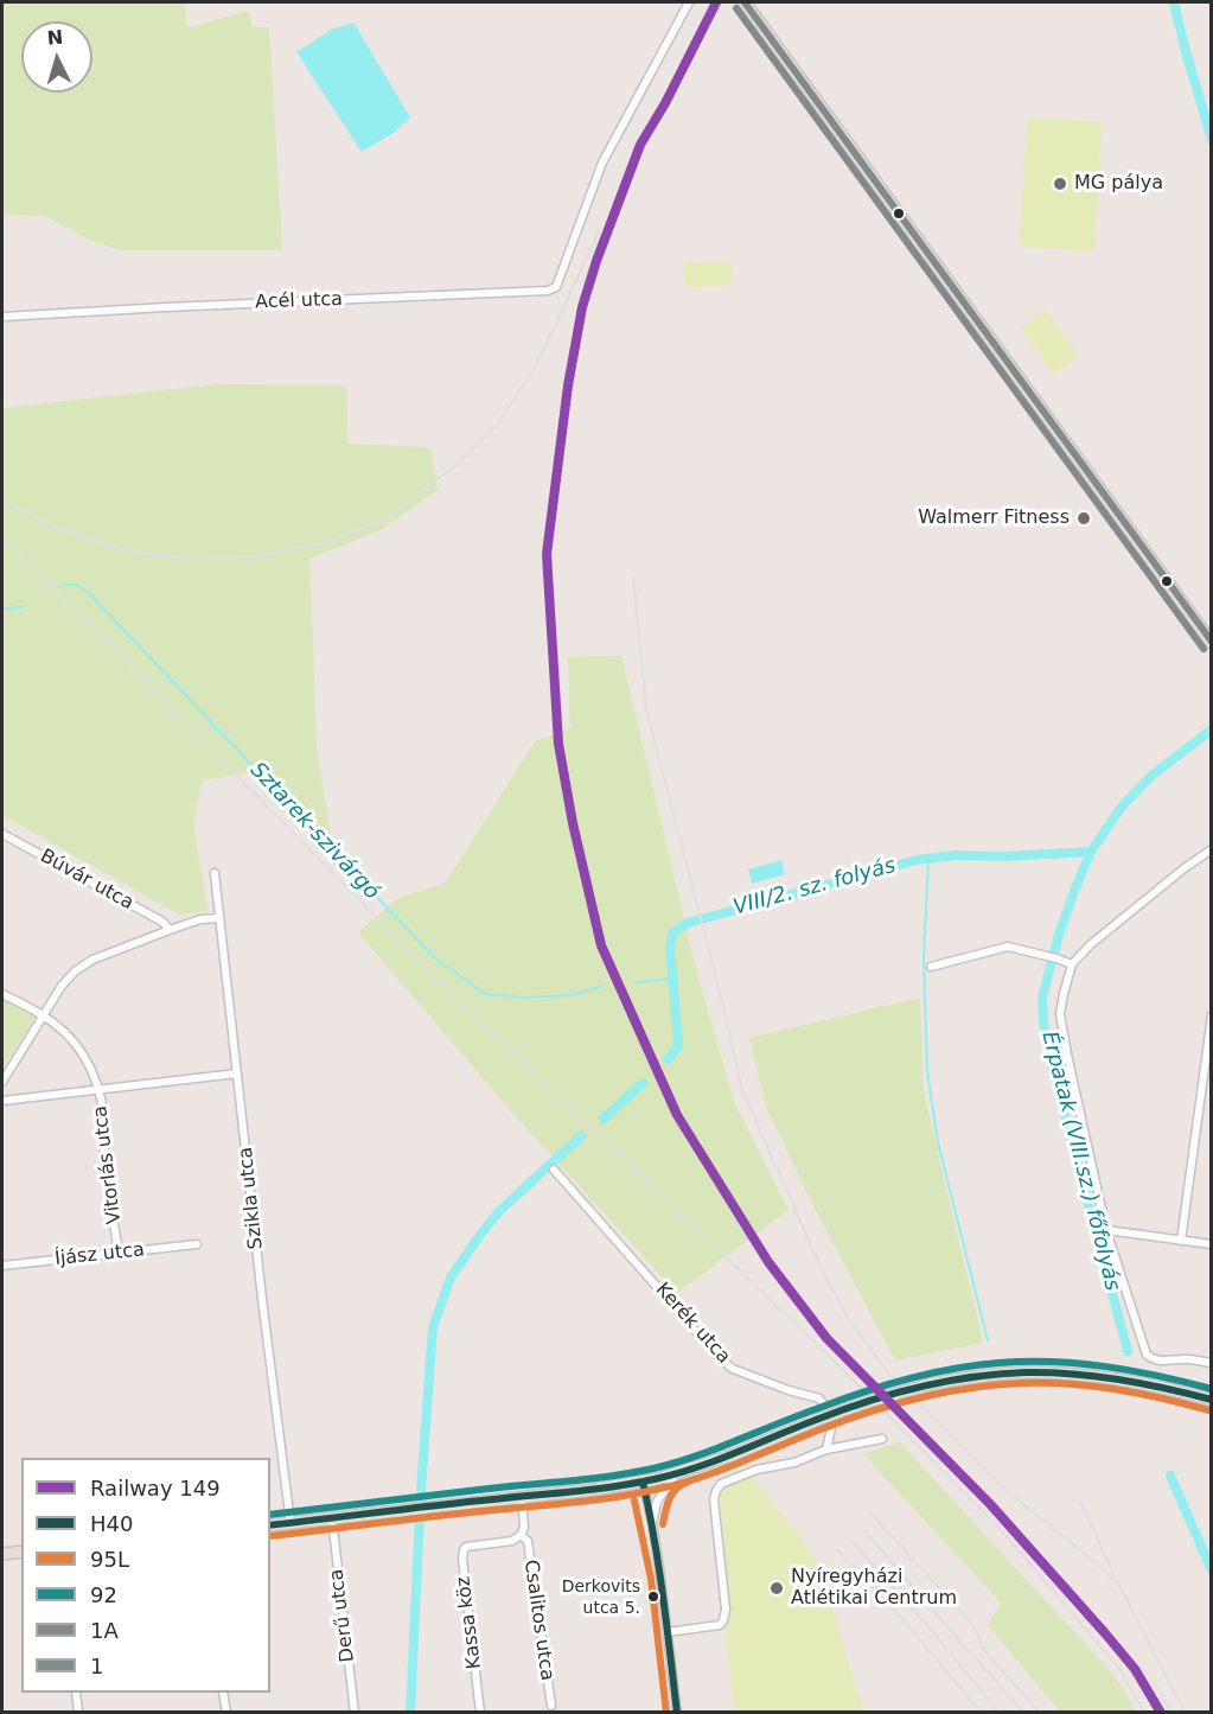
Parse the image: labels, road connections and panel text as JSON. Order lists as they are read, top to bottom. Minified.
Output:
{"streets":{"street":["Acél utca","Búvár utca","Vitorlás utca","Szikla utca","Íjász utca","Kerék utca","Derű utca","Csalitos utca","Kassa köz"]},"crossings":[["Búvár utca","Vitorlás utca"],["Búvár utca","Szikla utca"],["Vitorlás utca","Íjász utca"],["Csalitos utca","Kassa köz"]],"water":["Sztarek-szivárgó","VIII/2. sz. folyás","Érpatak (VIII.sz.) főfolyás"],"places":["MG pálya","Walmerr Fitness","Nyíregyházi Atlétikai Centrum","Derkovits utca 5."],"lines":["rail line 149","transit line 1A","transit line 1","transit line 92","transit line H40","transit line 95L"],"legend":["Railway 149","H40","95L","92","1A","1"],"north":"top"}
